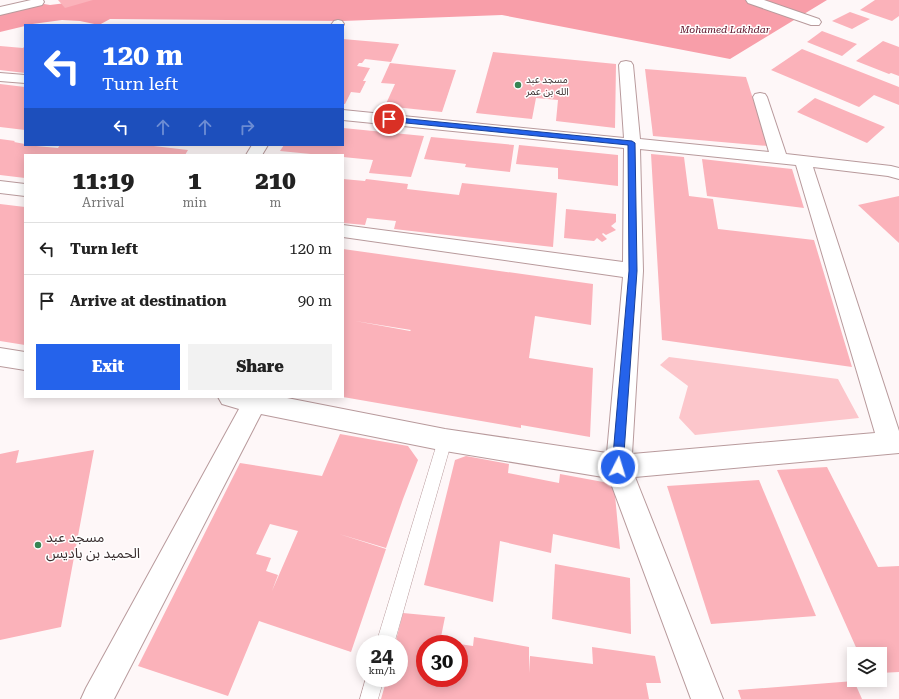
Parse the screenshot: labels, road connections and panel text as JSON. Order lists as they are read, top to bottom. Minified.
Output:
{"parks":["Mohamed Lakhdar"],"places":["مسجد عبد الله بن عمر","مسجد عبد الحميد بن باديس"],"page":{"turn":["120 m","Turn left"],"eta":["11:19","Arrival","1","min","210","m"],"list":[{"name":"Turn left","value":"120 m"},{"name":"Arrive at destination","value":"90 m"}],"buttons":["Exit","Share"],"speed":"24 km/h","limit":"30"}}
